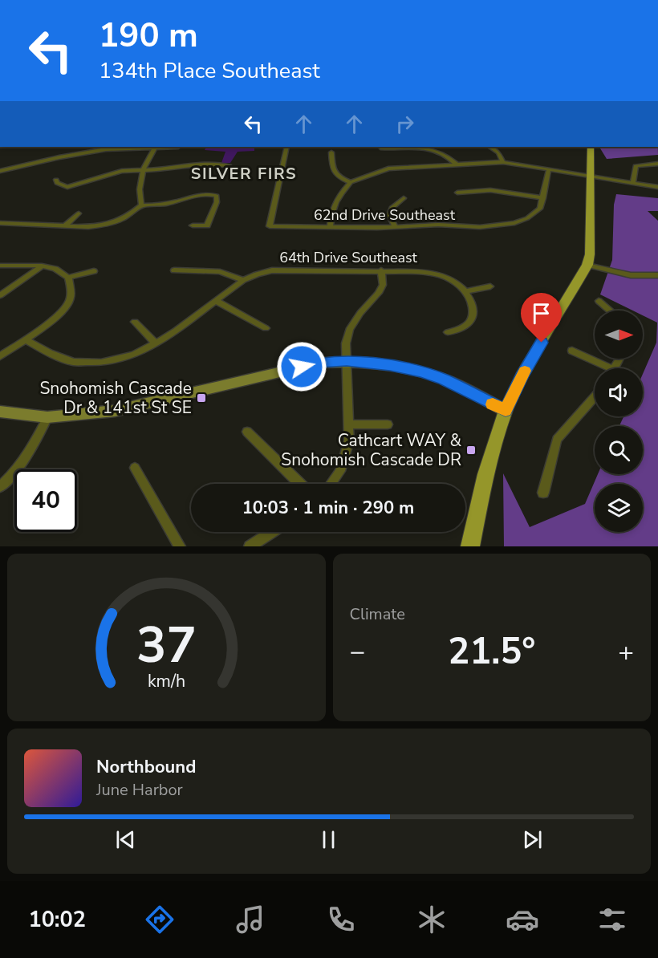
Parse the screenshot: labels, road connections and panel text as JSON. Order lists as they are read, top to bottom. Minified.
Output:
{"streets":{"street":["62nd Drive Southeast","64th Drive Southeast"]},"districts":["SILVER FIRS"],"places":{"transit":["Snohomish Cascade Dr & 141st St SE","Cathcart WAY & Snohomish Cascade DR"]},"north":"right","page":{"turn":["190 m","134th Place Southeast"],"limit":"40","trip":"10:03 · 1 min · 290 m","tile":"Climate","heat":["−","21.5°","+"],"song":["Northbound","June Harbor"],"tabs":"10:02","gauge":["37","km/h"]}}
